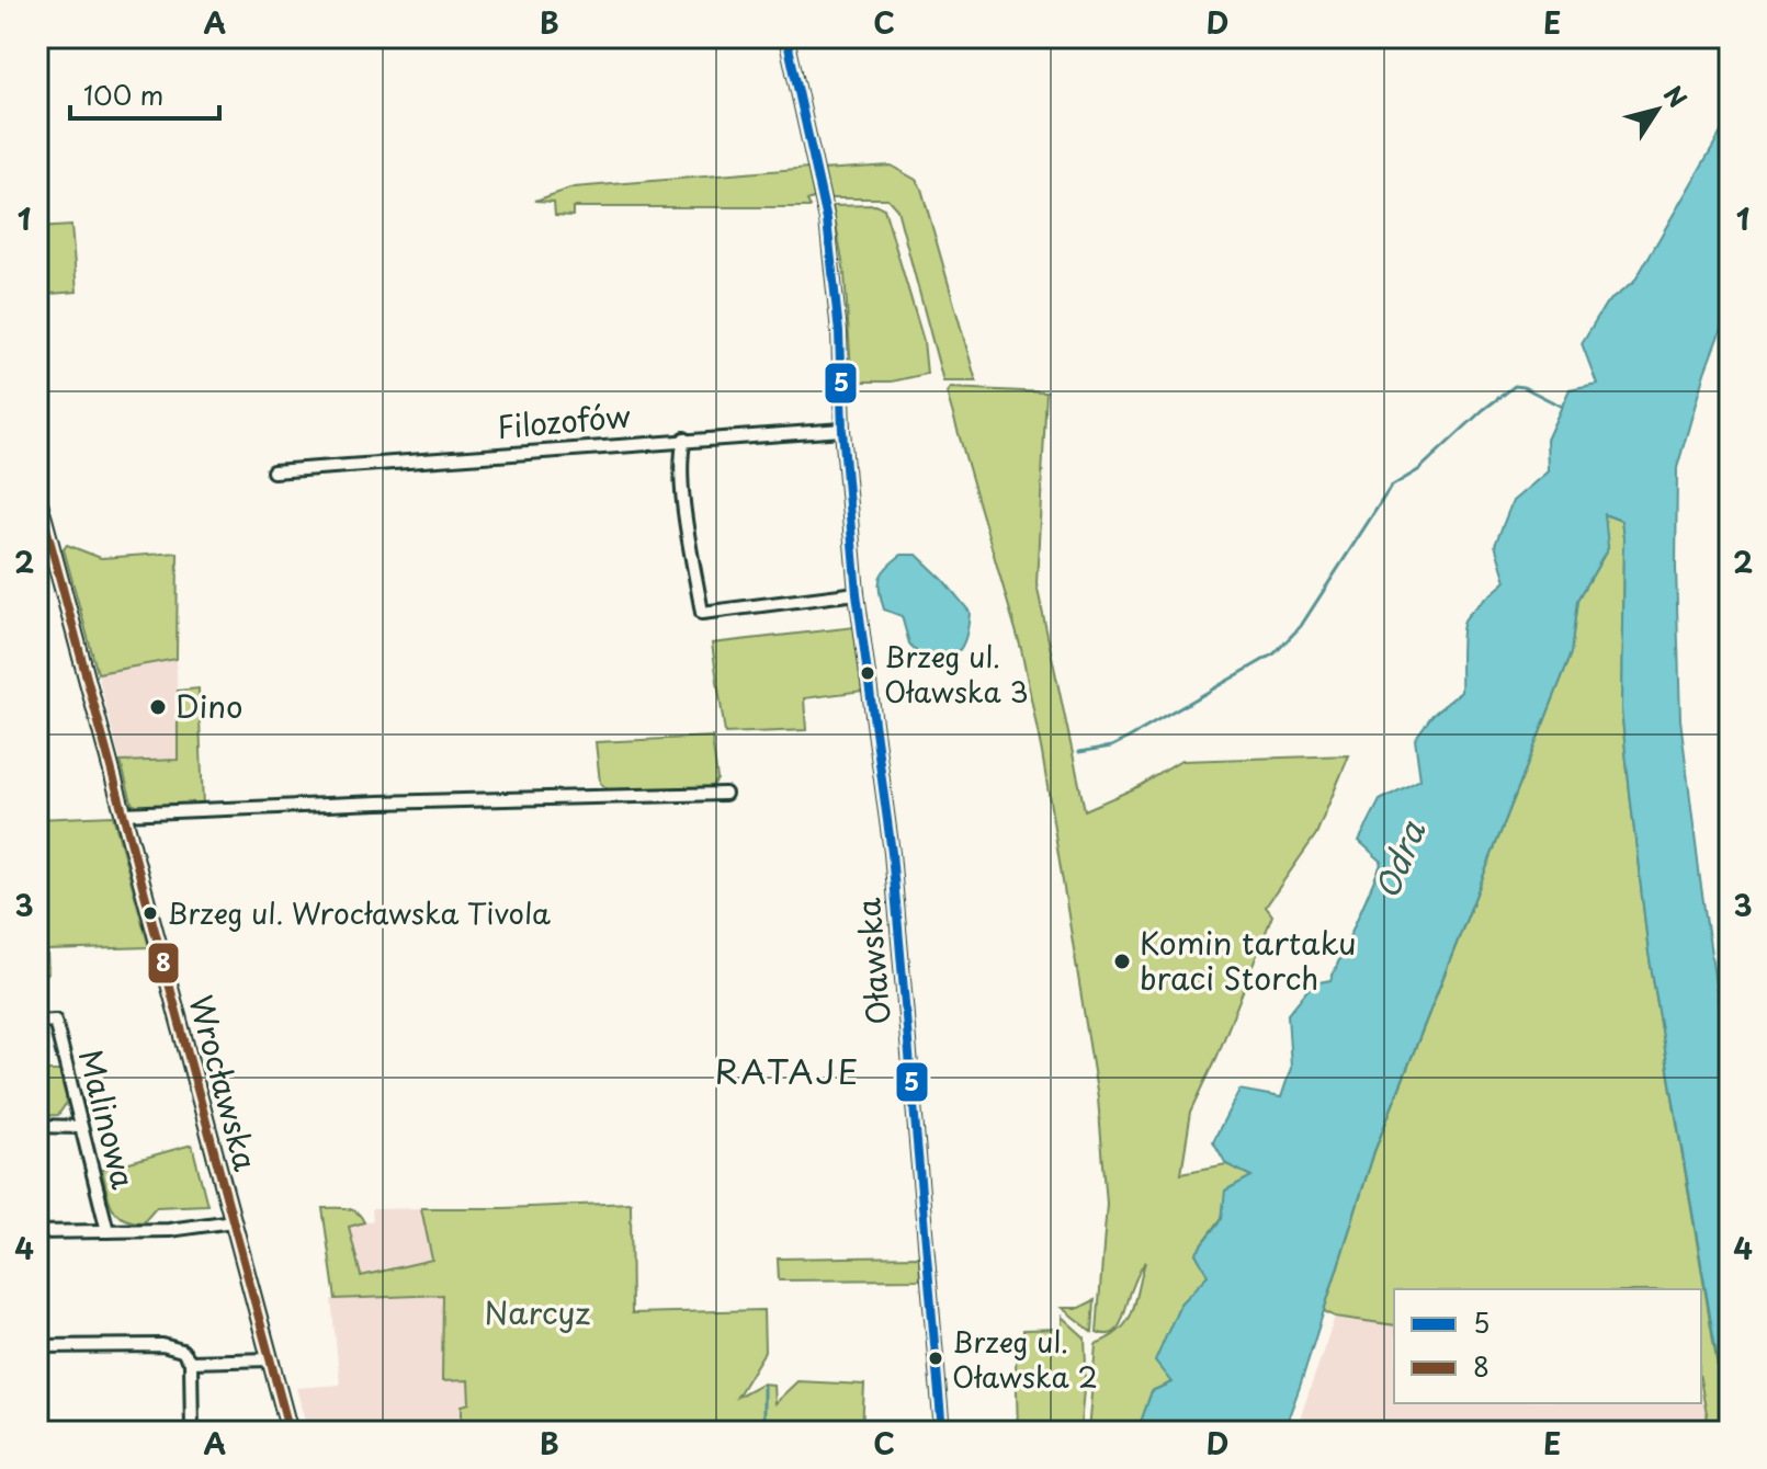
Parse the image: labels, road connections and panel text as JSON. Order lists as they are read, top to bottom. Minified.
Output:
{"streets":{"street":["Filozofów","Oławska","Wrocławska","Malinowa"]},"crossings":[["Filozofów","Oławska"]],"districts":["RATAJE"],"water":["Odra"],"parks":["Narcyz"],"places":["Brzeg ul. Oławska 3","Dino","Brzeg ul. Wrocławska Tivola","Komin tartaku braci Storch","Brzeg ul. Oławska 2"],"lines":["transit line 5","transit line 8"],"legend":["5","8"],"scale_bar":"100 m","north":"top right","grid":{"columns":["A","B","C","D","E"],"rows":["1","2","3","4"]}}
